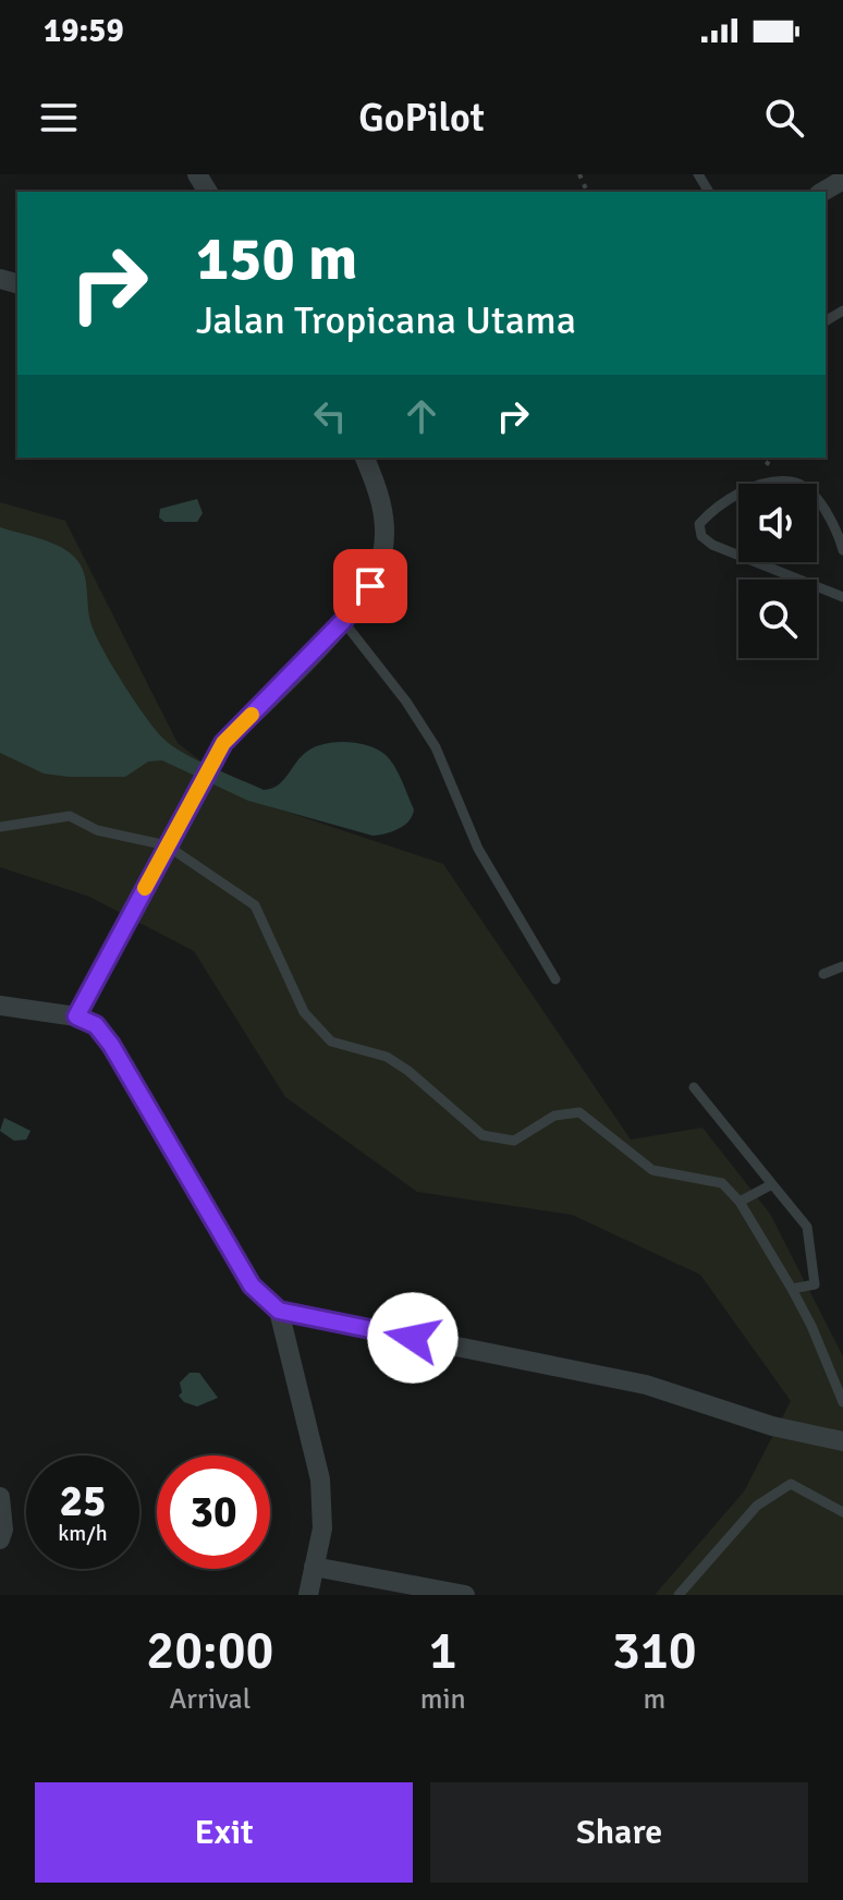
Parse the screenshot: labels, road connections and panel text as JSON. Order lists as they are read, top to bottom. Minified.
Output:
{"page":{"status":"19:59","header":"GoPilot","turn":["150 m","Jalan Tropicana Utama"],"speed":"25 km/h","limit":"30","eta":["20:00","Arrival","1","min","310","m"],"buttons":["Exit","Share"]}}
